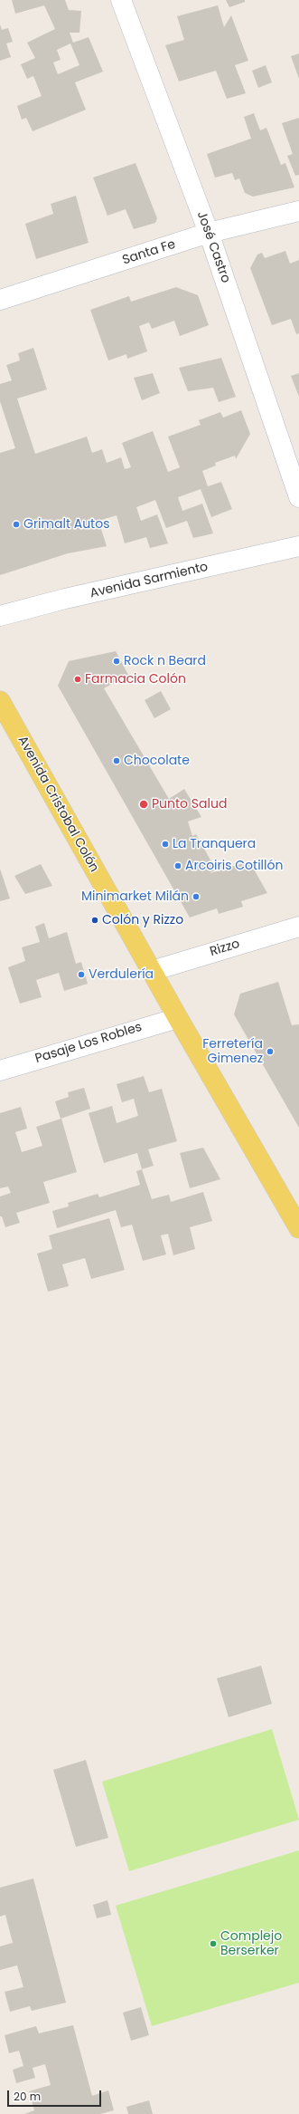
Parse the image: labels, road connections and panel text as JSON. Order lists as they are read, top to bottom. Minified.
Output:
{"streets":{"main road":["Avenida Cristobal Colón"],"street":["José Castro","Santa Fe","Avenida Sarmiento","Rizzo","Pasaje Los Robles"]},"crossings":[["José Castro","Santa Fe"],["Avenida Cristobal Colón","Rizzo"],["Avenida Cristobal Colón","Pasaje Los Robles"]],"places":["Grimalt Autos","Rock n Beard","Farmacia Colón","Chocolate","Punto Salud","La Tranquera","Arcoiris Cotillón","Minimarket Milán","Colón y Rizzo","Verdulería","Ferretería Gimenez","Complejo Berserker"],"scale_bar":"20 m"}
